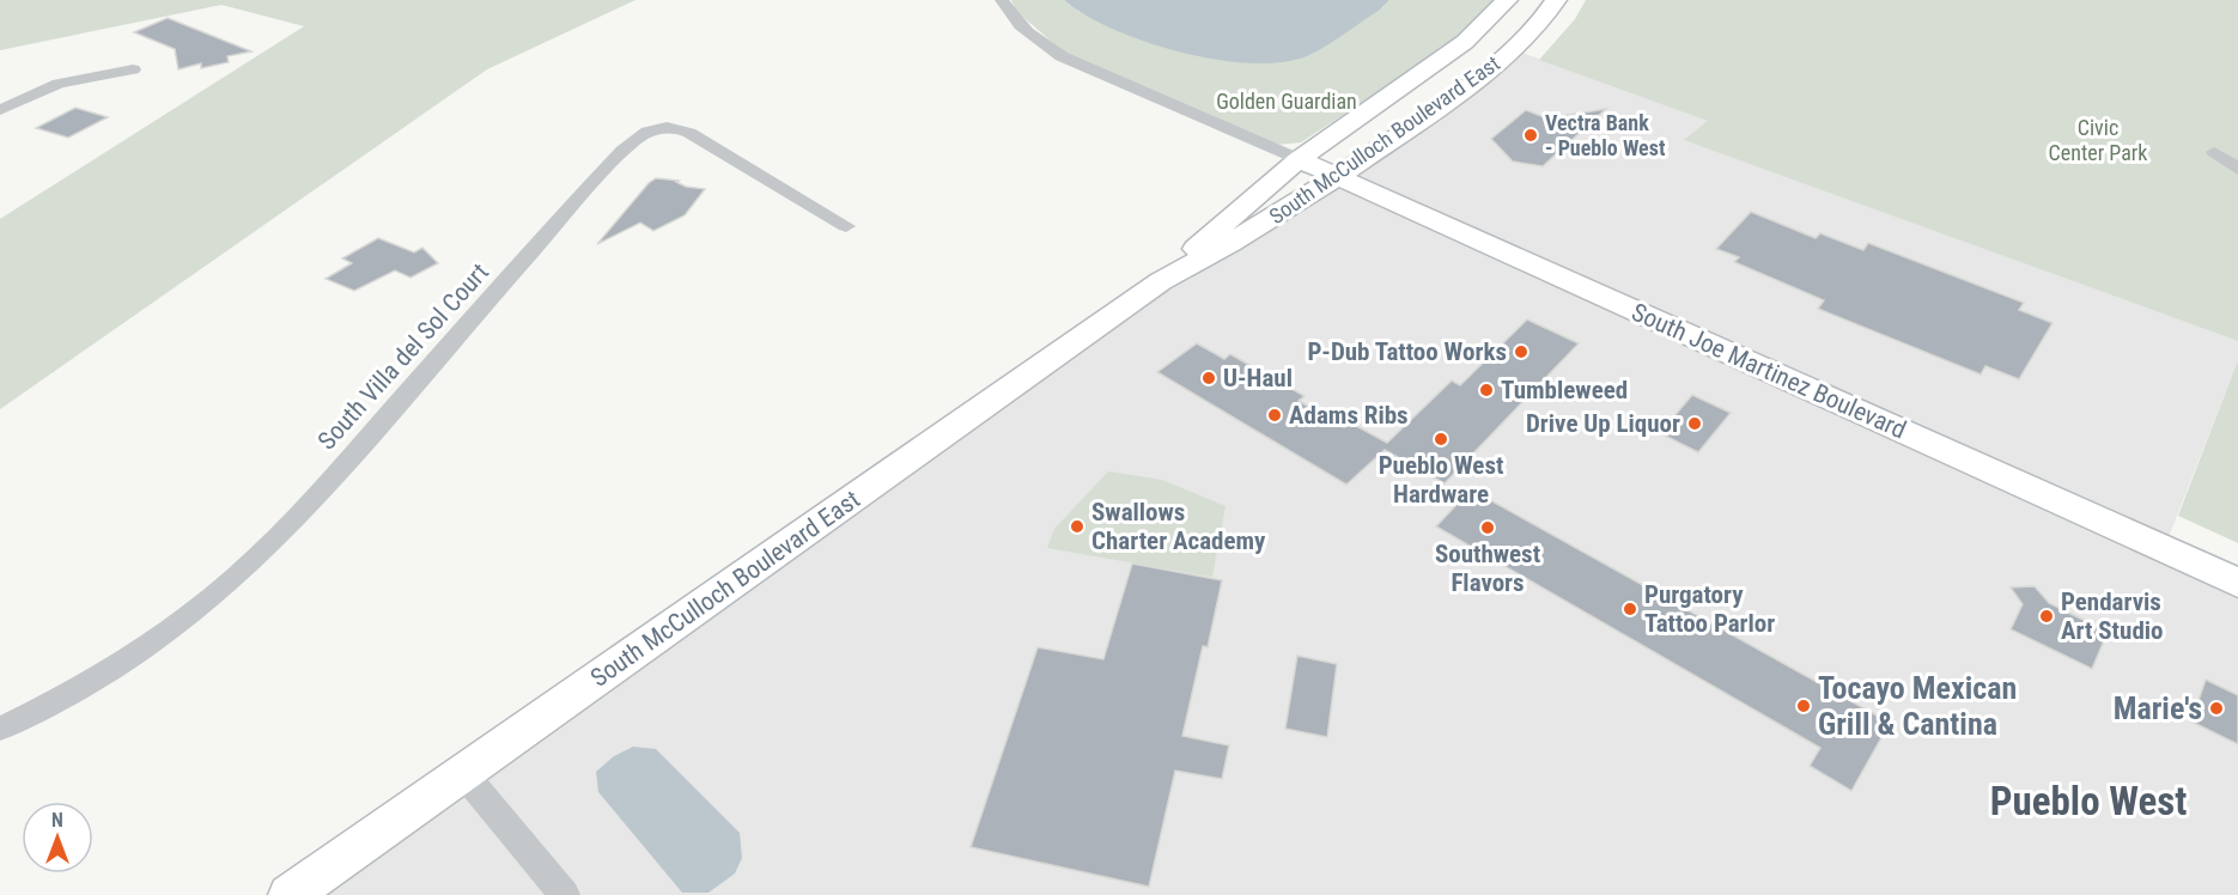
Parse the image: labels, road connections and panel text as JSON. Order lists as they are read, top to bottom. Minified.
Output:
{"streets":{"main road":["South McCulloch Boulevard East","South Joe Martinez Boulevard"],"street":["South Villa del Sol Court"]},"crossings":[["South McCulloch Boulevard East","South Joe Martinez Boulevard"]],"districts":["Pueblo West"],"parks":["Golden Guardian","Civic Center Park"],"places":["Vectra Bank - Pueblo West","P-Dub Tattoo Works","U-Haul","Tumbleweed","Adams Ribs","Drive Up Liquor","Pueblo West Hardware","Swallows Charter Academy","Southwest Flavors","Purgatory Tattoo Parlor","Pendarvis Art Studio","Tocayo Mexican Grill & Cantina","Marie's"],"north":"top"}
